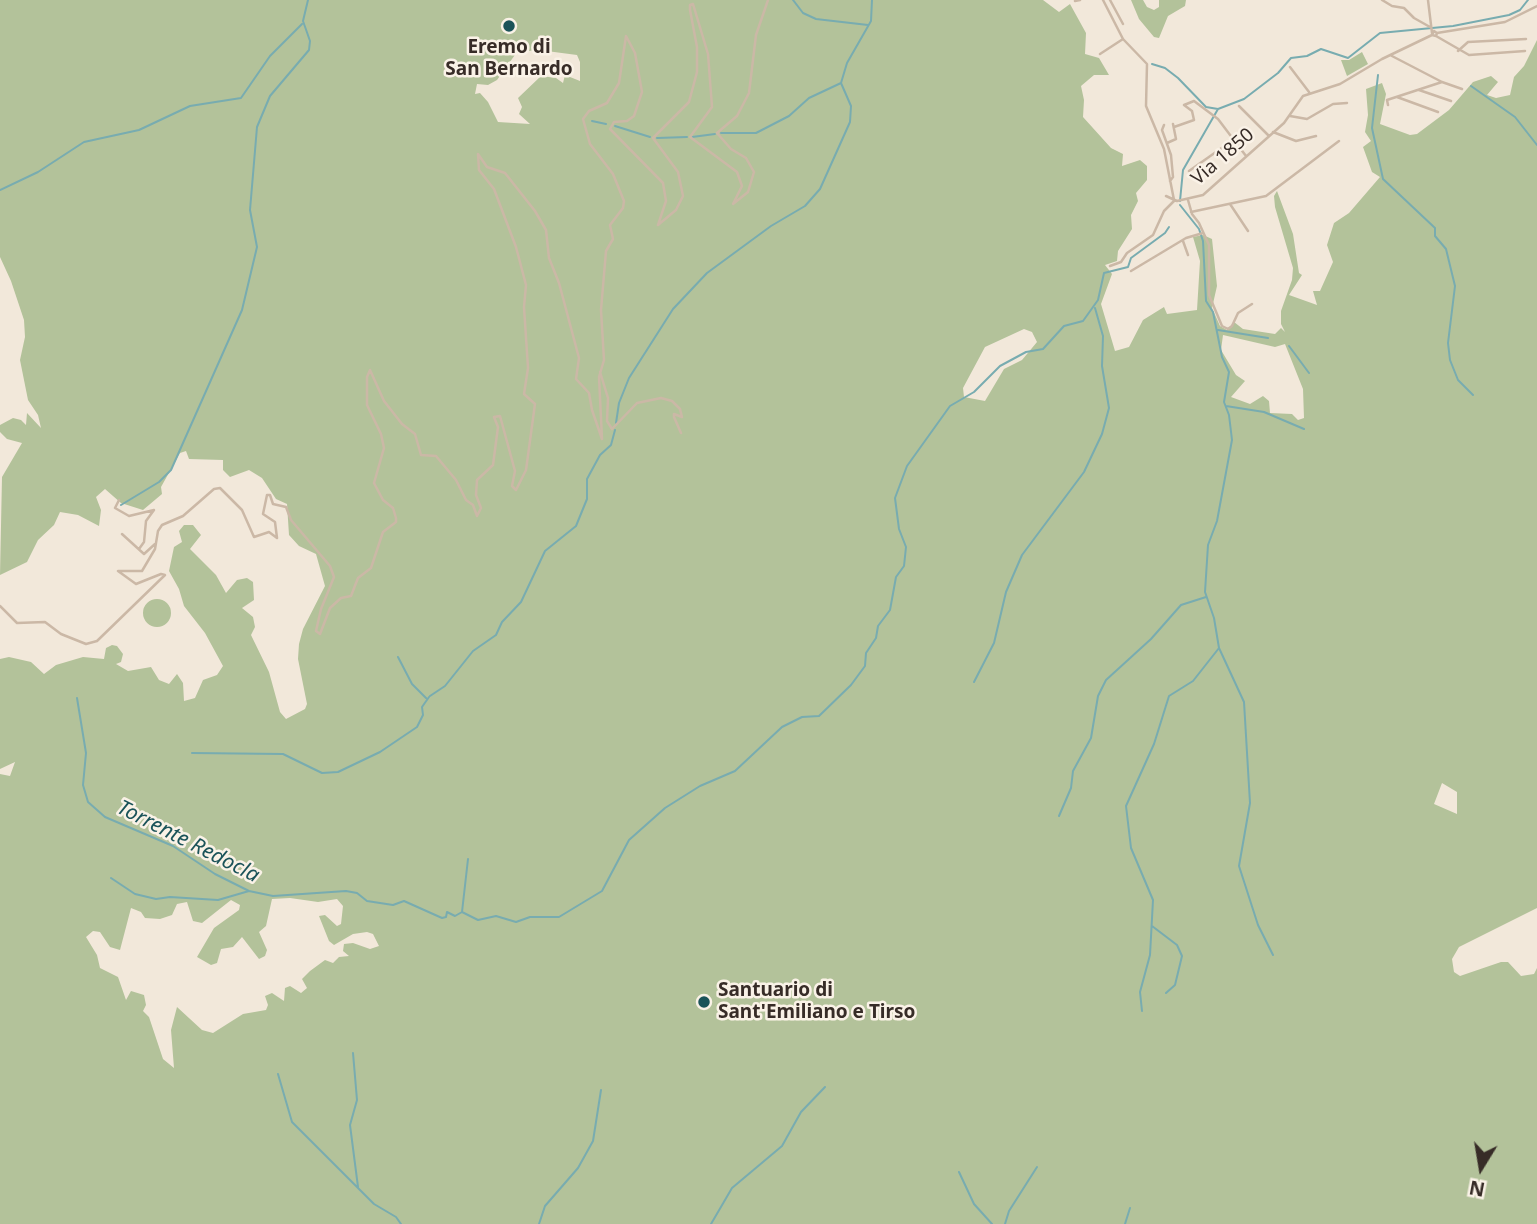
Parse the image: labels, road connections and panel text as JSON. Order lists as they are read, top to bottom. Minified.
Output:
{"streets":{"street":["Via 1850"]},"water":["Torrente Redocla"],"places":["Eremo di San Bernardo","Santuario di Sant'Emiliano e Tirso"],"north":"bottom"}
